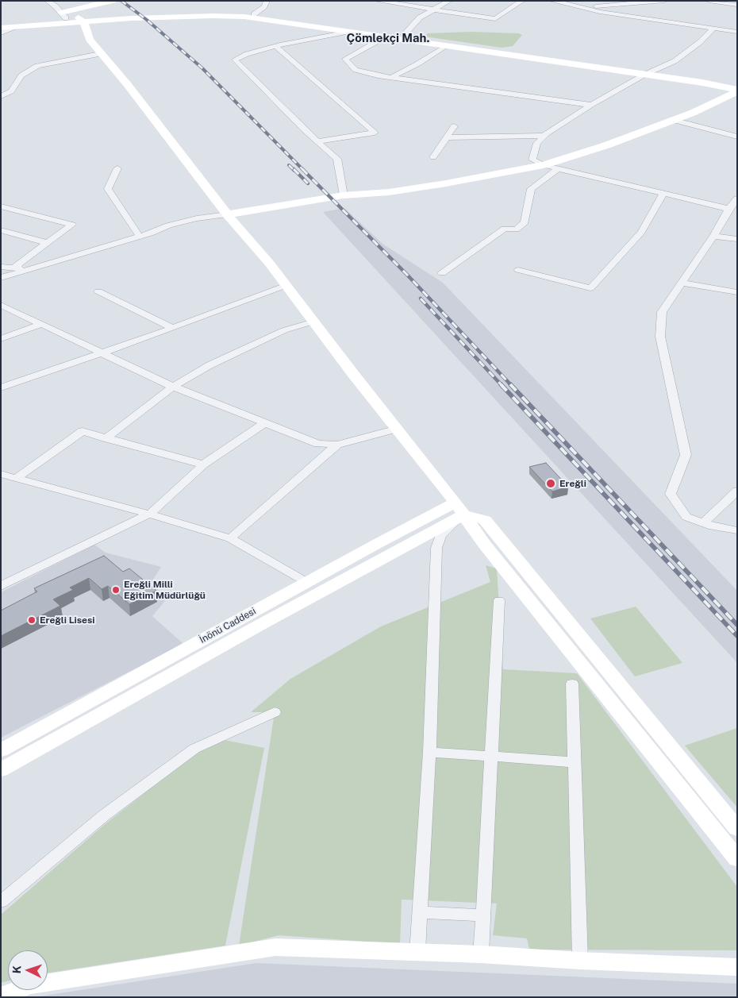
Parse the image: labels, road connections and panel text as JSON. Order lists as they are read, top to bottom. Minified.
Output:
{"streets":{"main road":["İnönü Caddesi"]},"districts":["Çömlekçi Mah."],"places":["Ereğli","Ereğli Milli Eğitim Müdürlüğü","Ereğli Lisesi"],"north":"left"}
